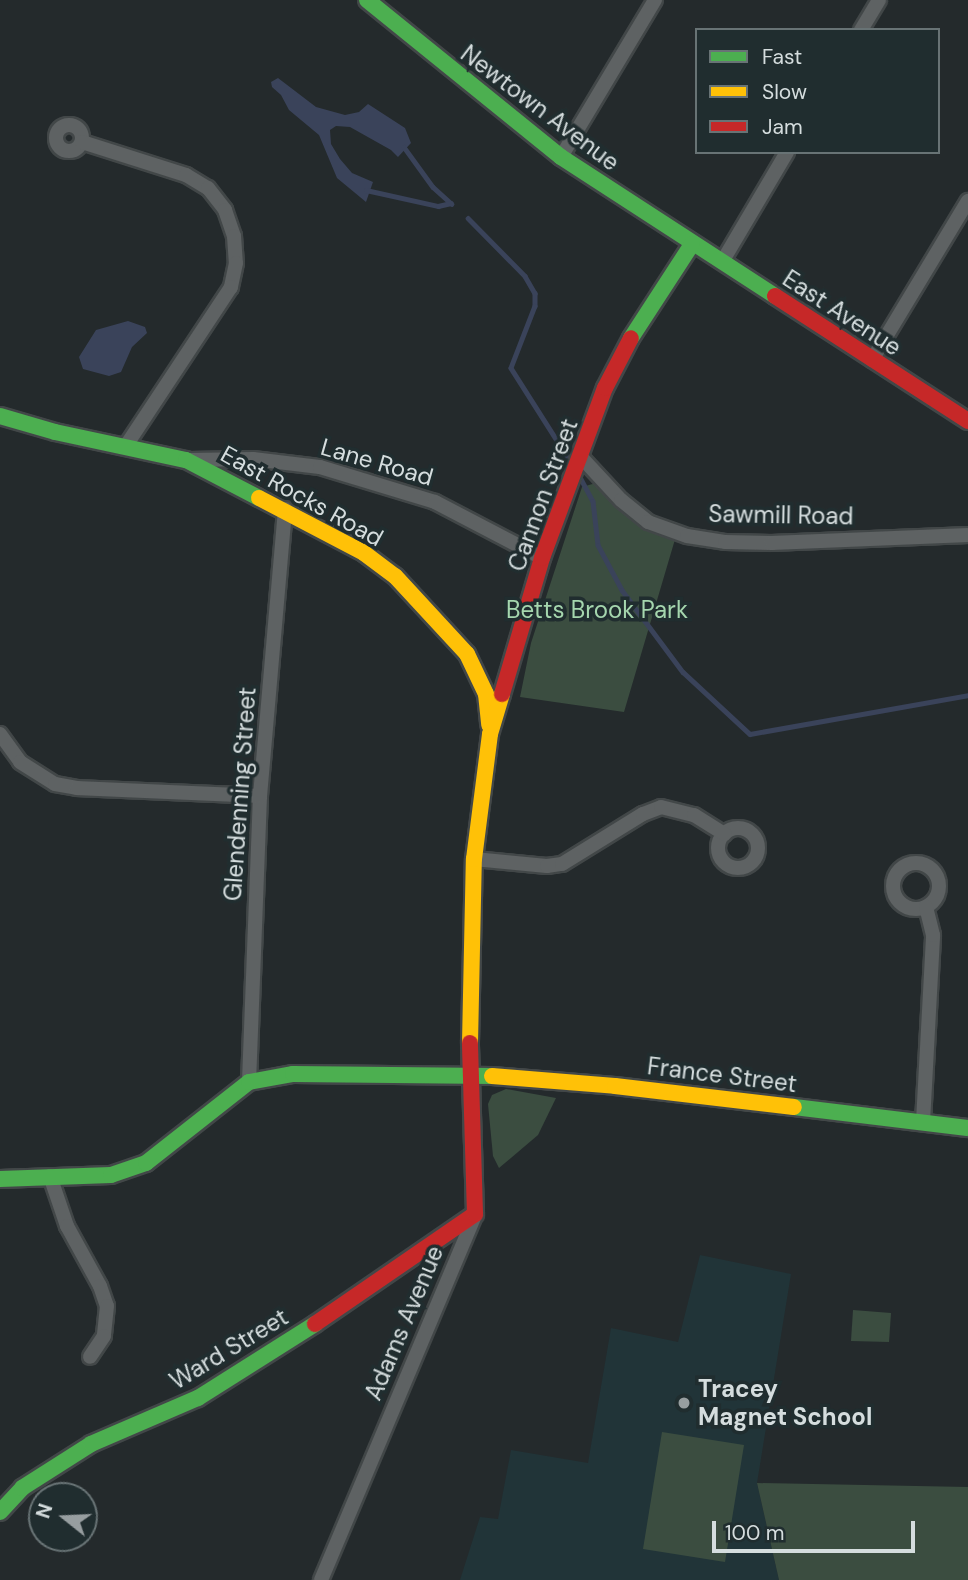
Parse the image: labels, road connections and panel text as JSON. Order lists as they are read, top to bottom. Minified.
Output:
{"streets":{"main road":["Newtown Avenue","East Avenue","Cannon Street","East Rocks Road","France Street","Adams Avenue","Ward Street"],"street":["Lane Road","Sawmill Road","Glendenning Street"]},"crossings":[["Newtown Avenue","East Avenue"],["Newtown Avenue","Cannon Street"],["East Avenue","Cannon Street"],["Lane Road","Cannon Street"],["Lane Road","East Rocks Road"],["Cannon Street","East Rocks Road"],["Cannon Street","Sawmill Road"],["Cannon Street","France Street"],["Cannon Street","Adams Avenue"],["East Rocks Road","Glendenning Street"],["Glendenning Street","France Street"],["France Street","Adams Avenue"],["Adams Avenue","Ward Street"]],"parks":["Betts Brook Park"],"places":["Tracey Magnet School"],"legend":["Fast","Slow","Jam"],"scale_bar":"100 m","north":"left"}
